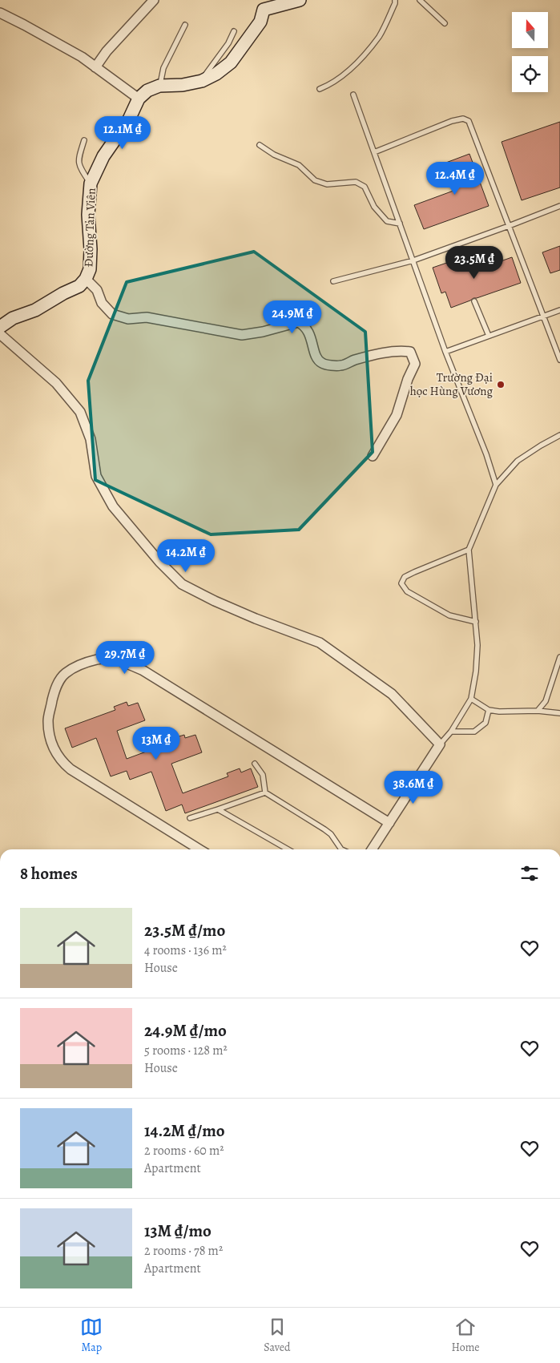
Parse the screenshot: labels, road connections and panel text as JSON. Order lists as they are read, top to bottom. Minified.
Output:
{"streets":{"street":["Đường Tản Viên"]},"places":["Trường Đại học Hùng Vương"],"north":"top","page":{"price":["12.1M ₫","12.4M ₫","23.5M ₫","24.9M ₫","14.2M ₫","29.7M ₫","13M ₫","38.6M ₫"],"heading":"8 homes","list":[{"name":"23.5M ₫/mo","note":"4 rooms · 136 m² · House"},{"name":"24.9M ₫/mo","note":"5 rooms · 128 m² · House"},{"name":"14.2M ₫/mo","note":"2 rooms · 60 m² · Apartment"},{"name":"13M ₫/mo","note":"2 rooms · 78 m² · Apartment"}],"tabs":["Map","Saved","Home"]}}
